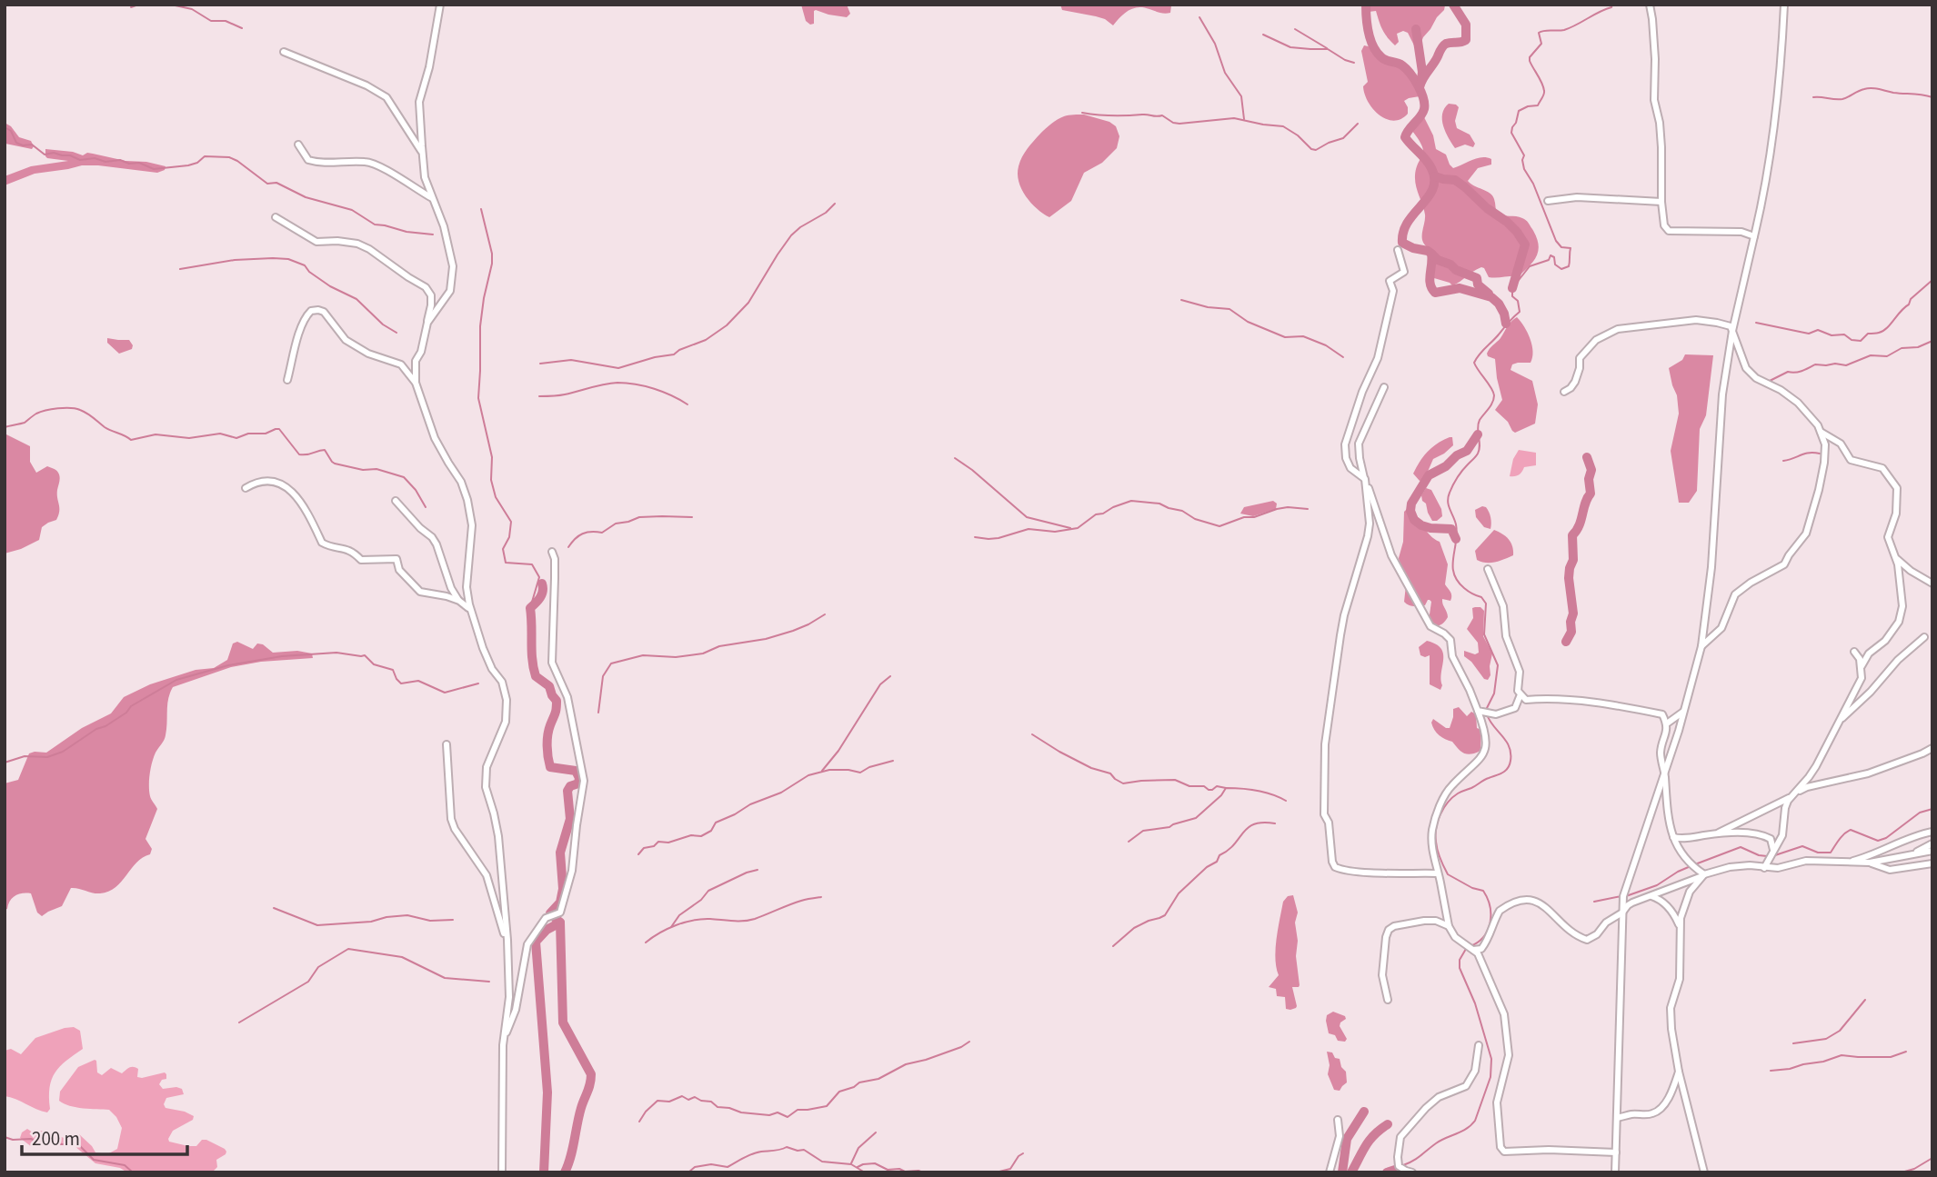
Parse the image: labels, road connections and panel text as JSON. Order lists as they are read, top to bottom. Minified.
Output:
{"scale_bar":"200 m"}
